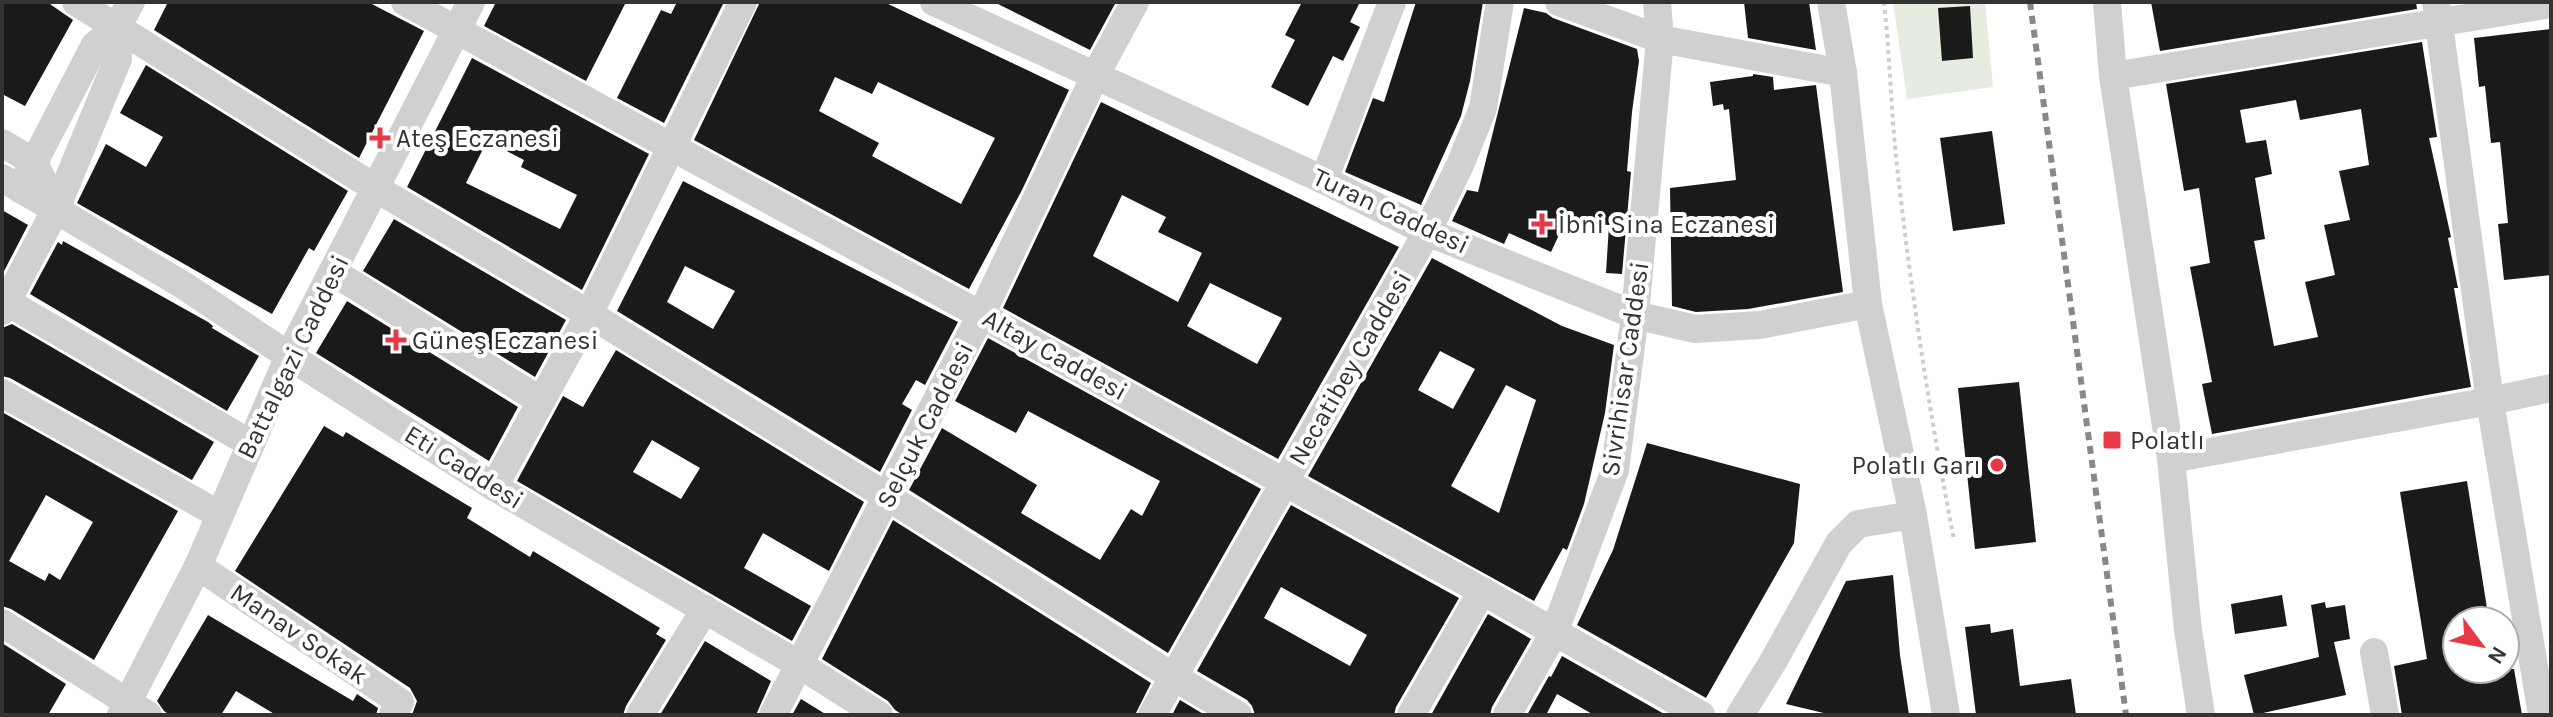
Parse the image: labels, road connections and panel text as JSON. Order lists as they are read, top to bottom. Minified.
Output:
{"streets":{"street":["Turan Caddesi","Altay Caddesi","Battalgazi Caddesi","Necatibey Caddesi","Sivrihisar Caddesi","Selçuk Caddesi","Eti Caddesi","Manav Sokak"]},"crossings":[["Turan Caddesi","Necatibey Caddesi"],["Turan Caddesi","Sivrihisar Caddesi"],["Turan Caddesi","Selçuk Caddesi"],["Altay Caddesi","Battalgazi Caddesi"],["Altay Caddesi","Necatibey Caddesi"],["Altay Caddesi","Sivrihisar Caddesi"],["Altay Caddesi","Selçuk Caddesi"],["Battalgazi Caddesi","Eti Caddesi"],["Battalgazi Caddesi","Manav Sokak"],["Selçuk Caddesi","Eti Caddesi"]],"places":{"health":["Ateş Eczanesi","İbni Sina Eczanesi","Güneş Eczanesi"],"transit":["Polatlı"],"other":["Polatlı Garı"]},"north":"bottom right"}
